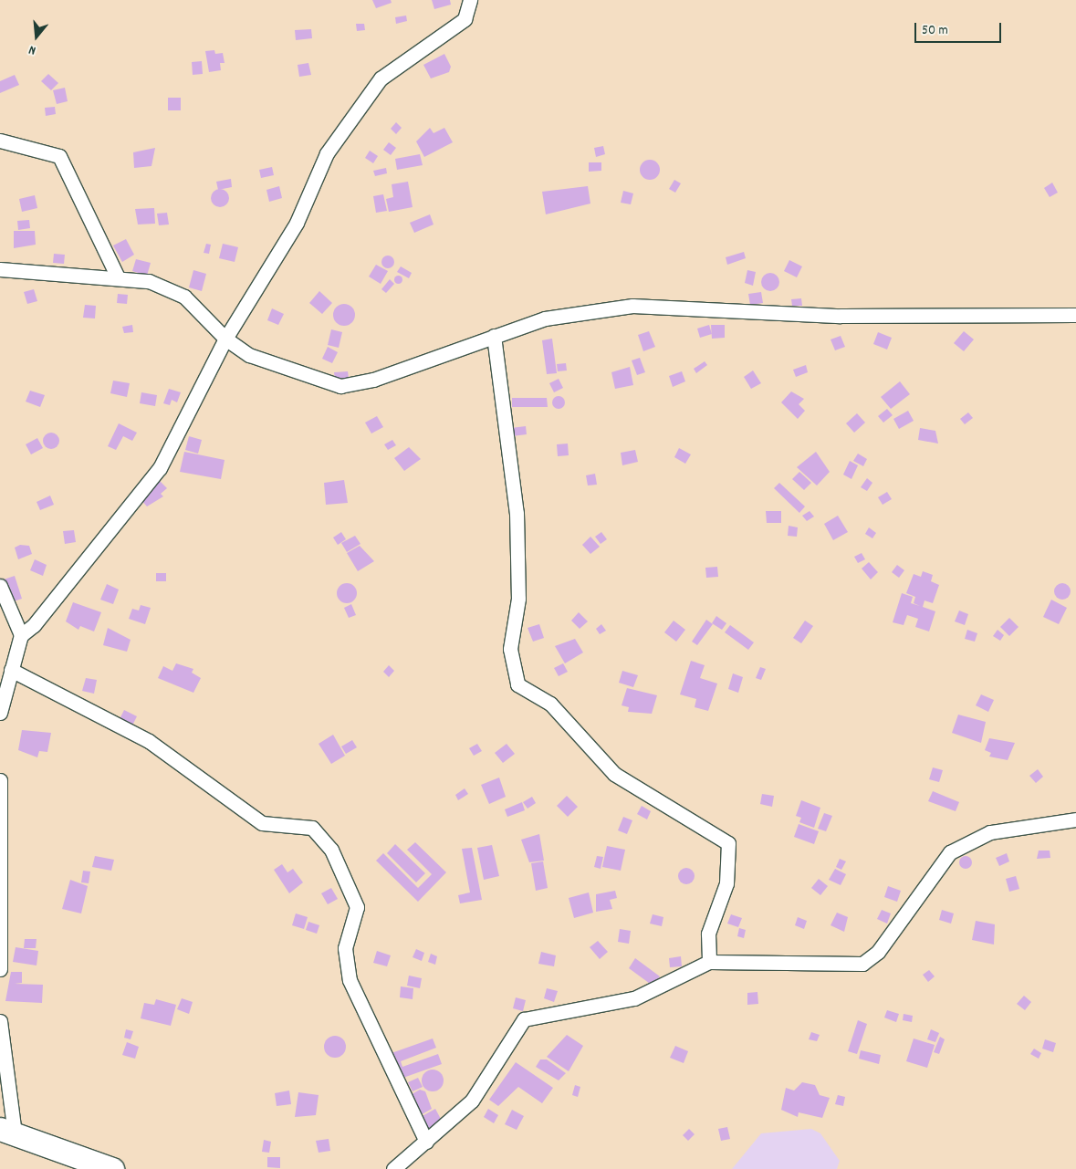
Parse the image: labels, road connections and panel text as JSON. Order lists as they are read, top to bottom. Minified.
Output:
{"scale_bar":"50 m","north":"bottom"}
